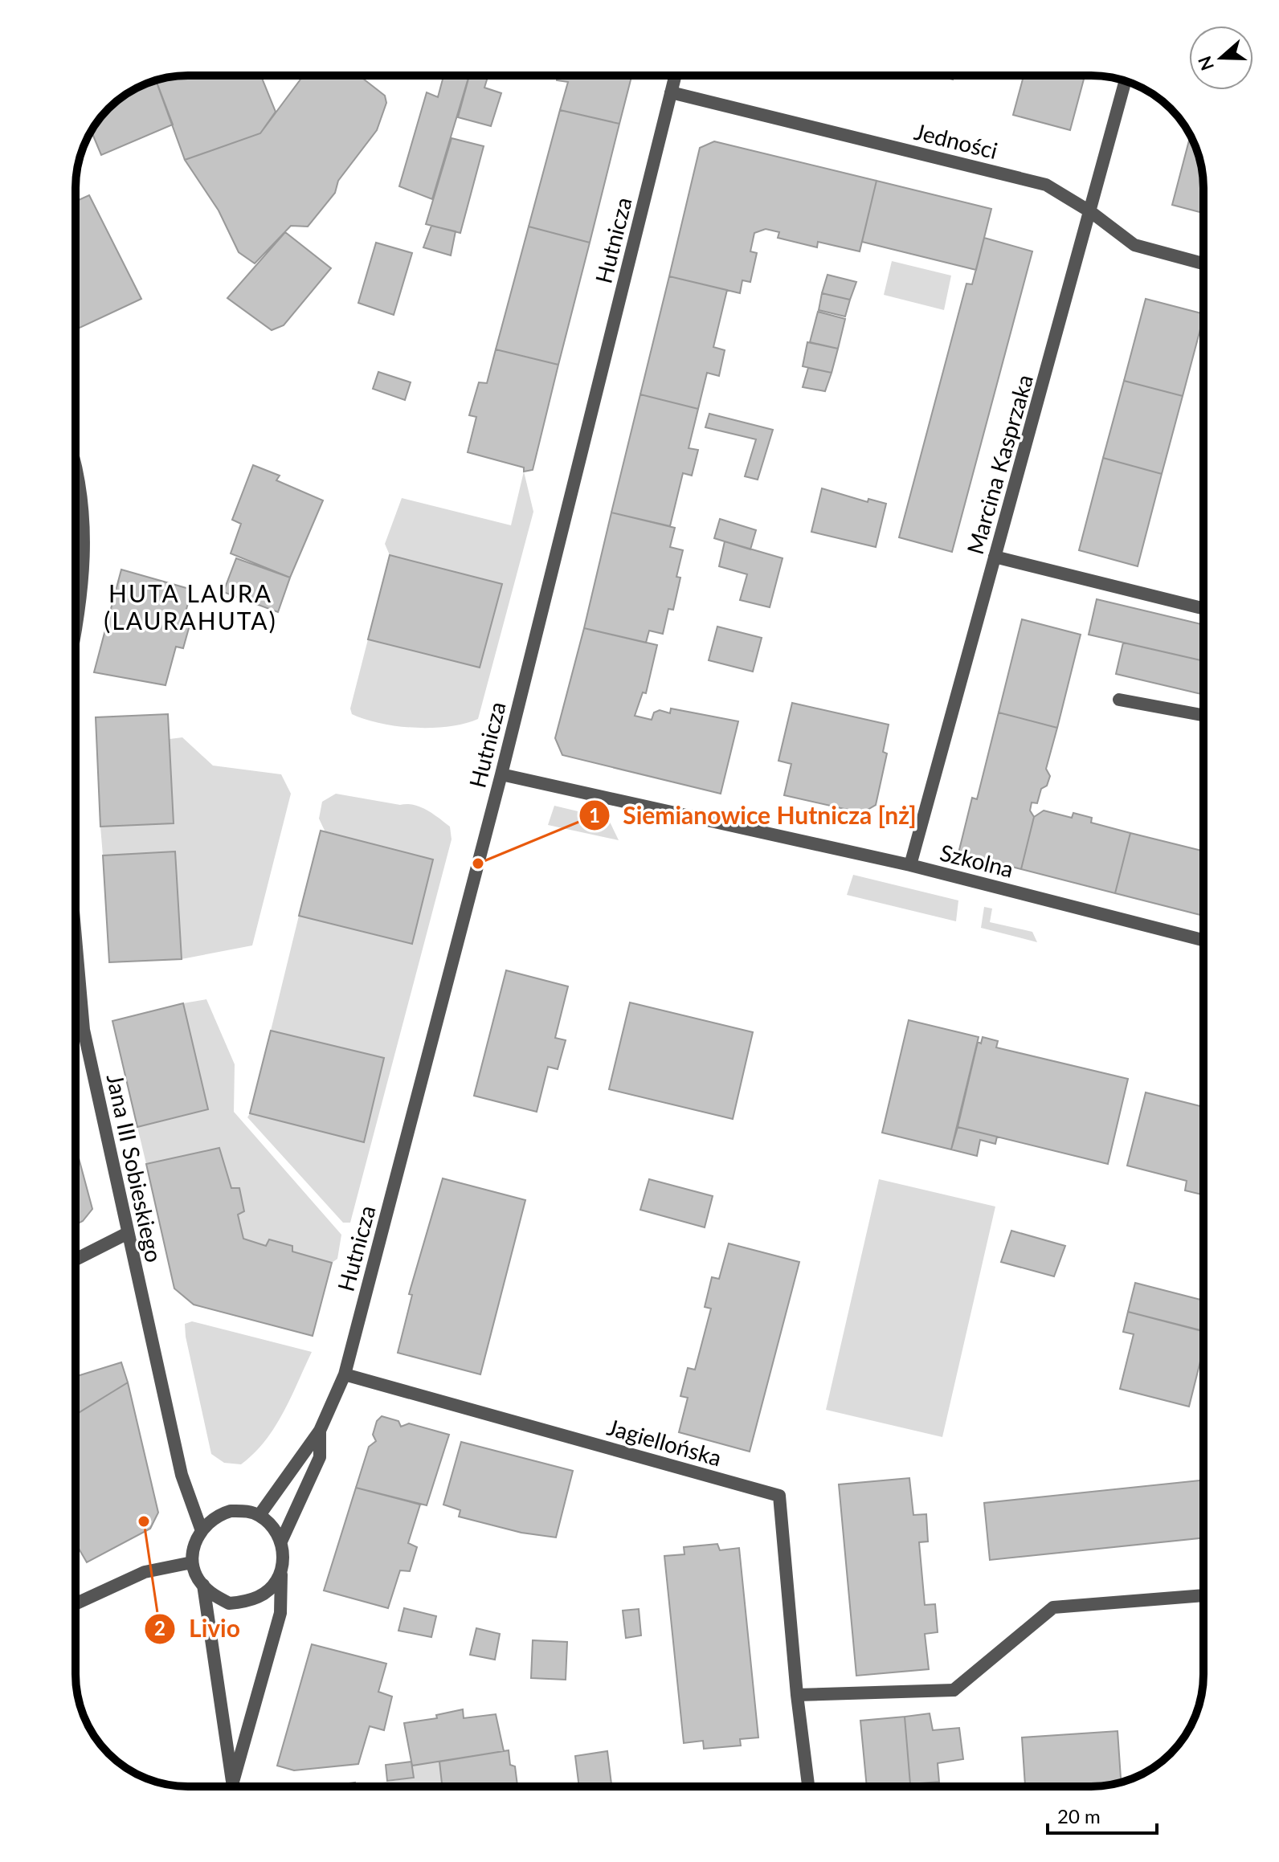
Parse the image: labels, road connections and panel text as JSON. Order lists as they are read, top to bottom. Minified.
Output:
{"streets":{"street":["Jedności","Hutnicza","Marcina Kasprzaka","Szkolna","Jana III Sobieskiego","Jagiellońska"]},"crossings":[["Jedności","Hutnicza"],["Jedności","Marcina Kasprzaka"],["Hutnicza","Szkolna"],["Hutnicza","Jana III Sobieskiego"],["Hutnicza","Jagiellońska"],["Marcina Kasprzaka","Szkolna"]],"districts":["HUTA LAURA (LAURAHUTA)"],"places":["Siemianowice Hutnicza [nż]","Livio"],"scale_bar":"20 m","north":"left"}
